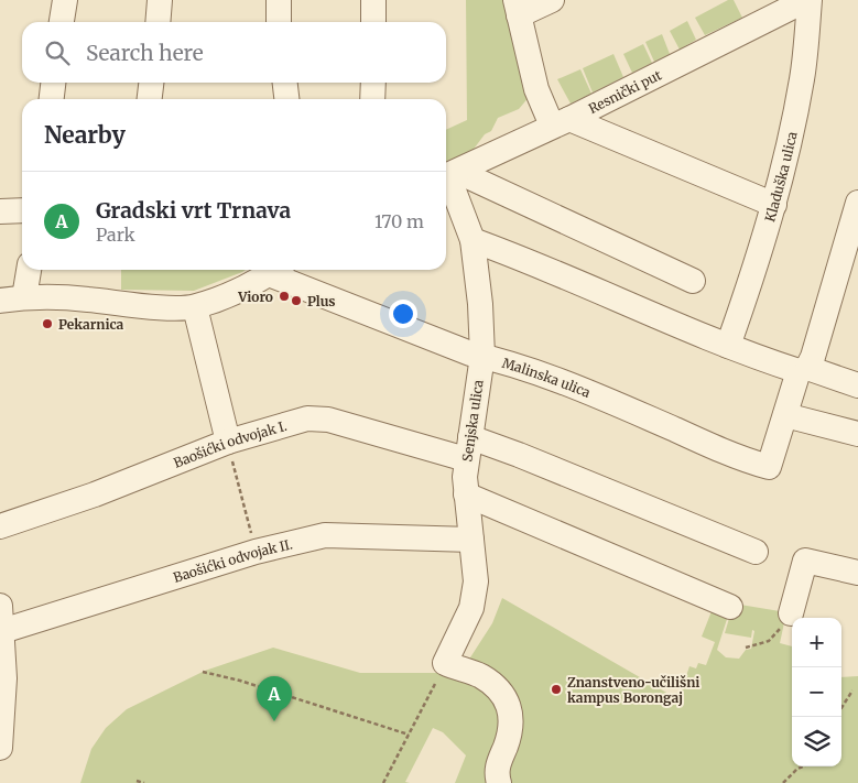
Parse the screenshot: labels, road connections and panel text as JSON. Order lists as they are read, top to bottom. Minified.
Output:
{"streets":{"street":["Resnički put","Kladuška ulica","Malinska ulica","Senjska ulica","Baošićki odvojak I.","Baošićki odvojak II."]},"crossings":[["Resnički put","Kladuška ulica"],["Resnički put","Senjska ulica"],["Malinska ulica","Senjska ulica"],["Senjska ulica","Baošićki odvojak I."],["Senjska ulica","Baošićki odvojak II."]],"places":["Vioro","Plus","Pekarnica","Znanstveno-učilišni kampus Borongaj"],"page":{"search":"Search here","heading":"Nearby","list":[{"mark":"A","name":"Gradski vrt Trnava","note":"Park","value":"170 m"}],"map_buttons":["+","−"],"pins":"A"}}
